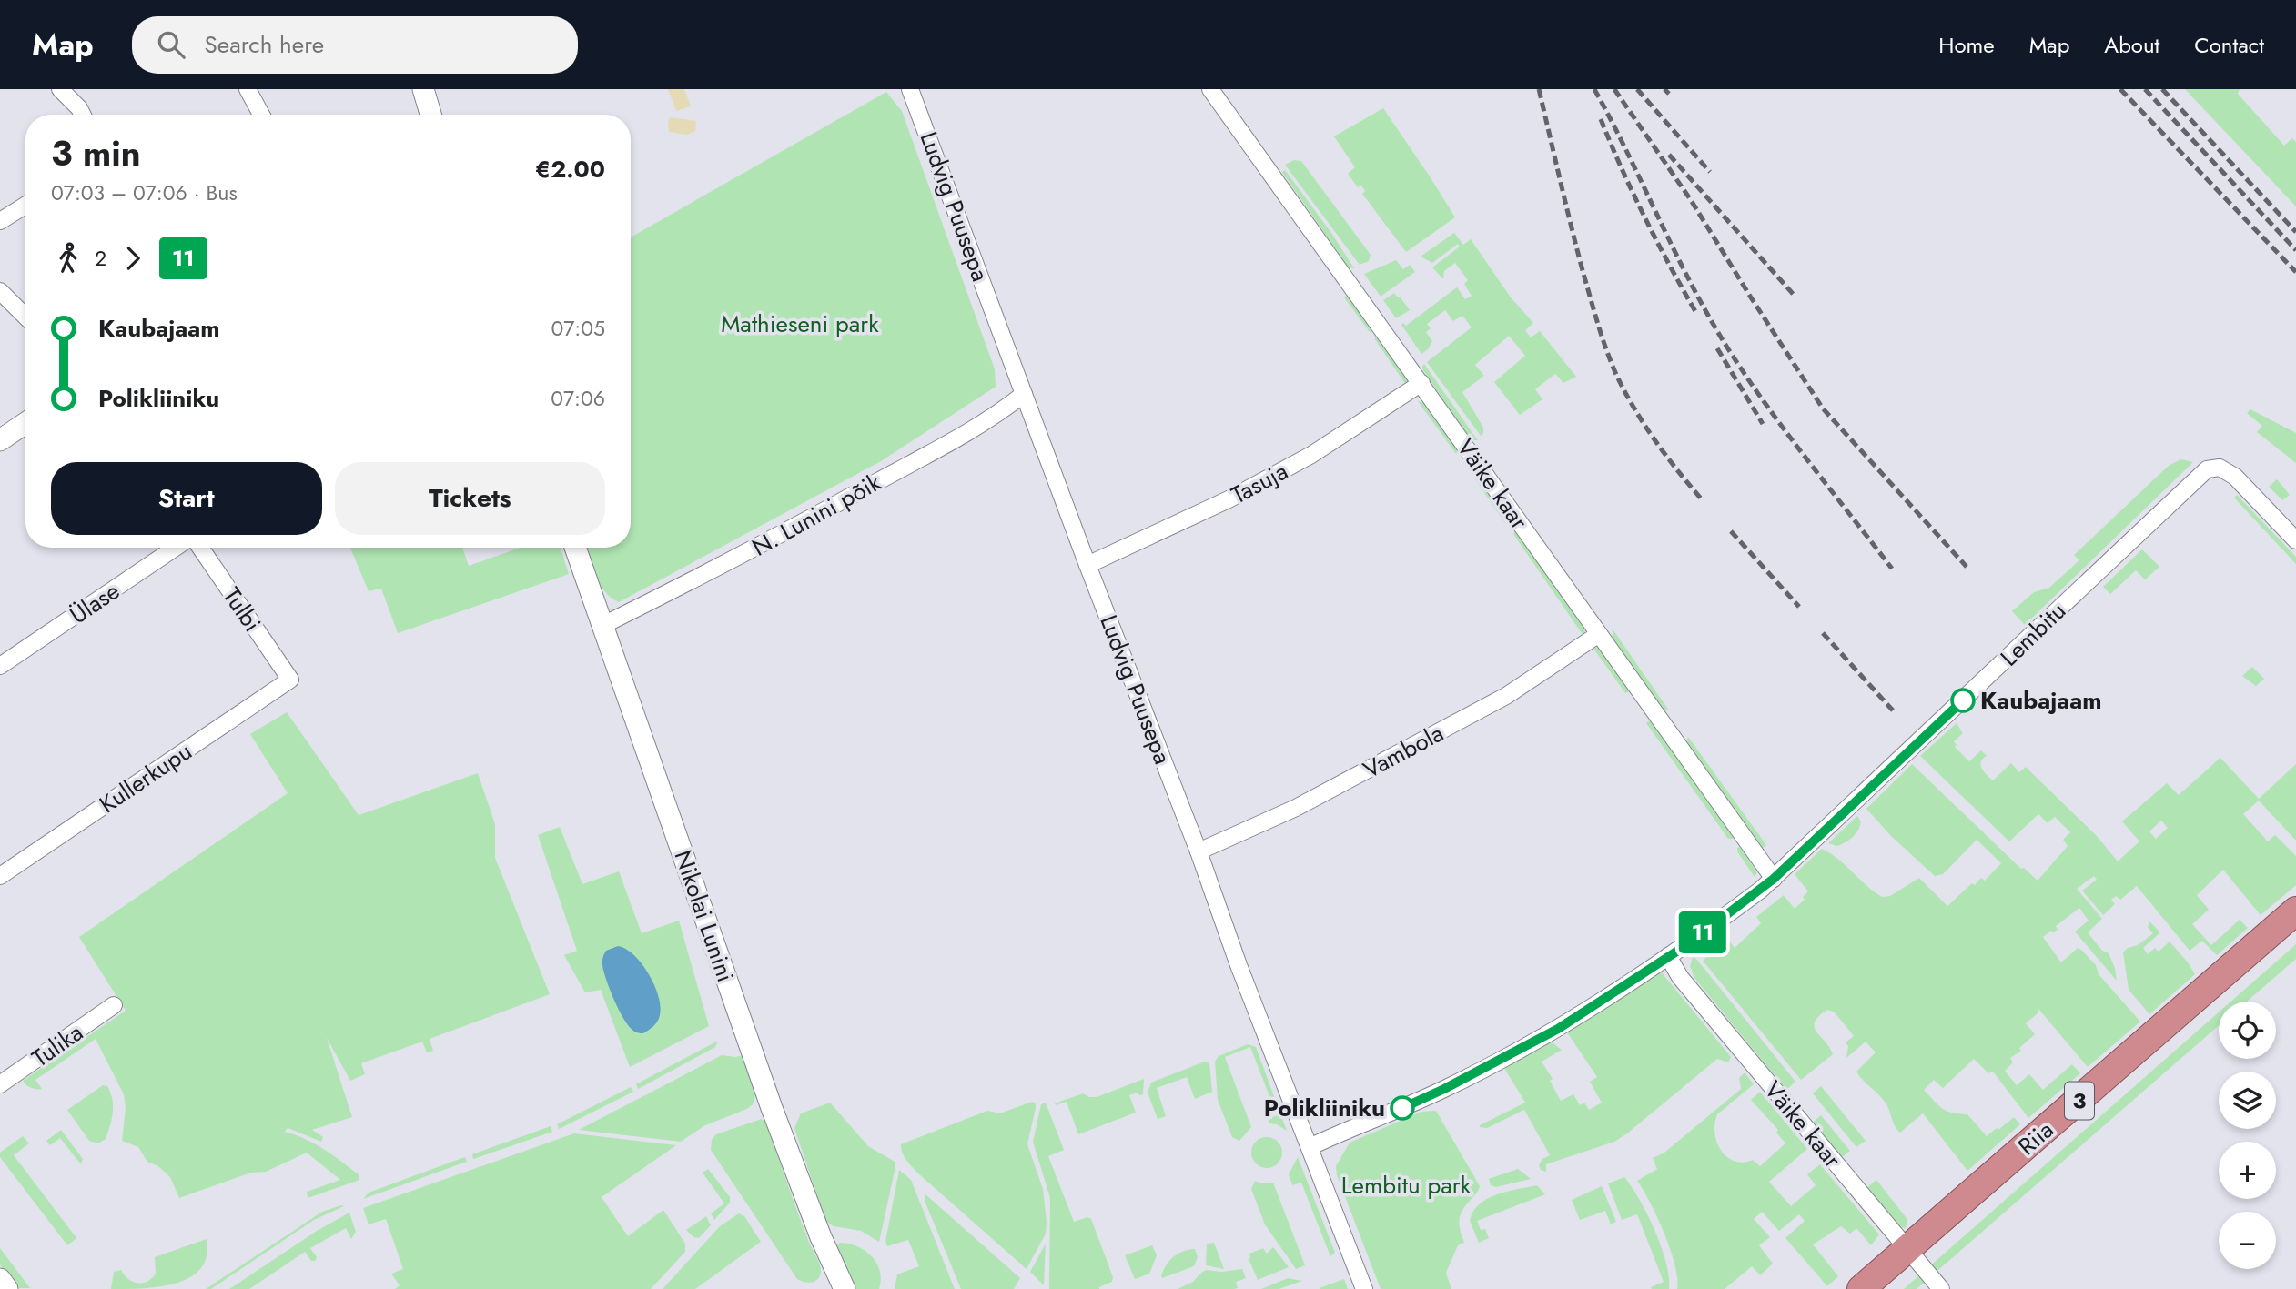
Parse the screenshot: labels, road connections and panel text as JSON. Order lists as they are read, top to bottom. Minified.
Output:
{"streets":{"highway":["3","Riia"],"street":["Ludvig Puusepa","Tasuja","Väike kaar","N. Lunini põik","Ülase","Tulbi","Lembitu","Vambola","Kullerkupu","Nikolai Lunini","Tulika"]},"crossings":[["Ludvig Puusepa","Tasuja"],["Ludvig Puusepa","N. Lunini põik"],["Ludvig Puusepa","Lembitu"],["Ludvig Puusepa","Vambola"],["Tasuja","Väike kaar"],["Väike kaar","Lembitu"],["Väike kaar","Vambola"],["Väike kaar","Riia"],["N. Lunini põik","Nikolai Lunini"],["Tulbi","Kullerkupu"]],"parks":["Mathieseni park","Lembitu park"],"places":["Kaubajaam","Polikliiniku"],"lines":["bus line 11"],"page":{"header":"Map","search":"Search here","nav":["Home","Map","About","Contact"],"on_map":"11","heading":["3 min","07:03 – 07:06 · Bus","€2.00"],"legs":["2","11"],"list":[{"name":"Kaubajaam","value":"07:05"},{"name":"Polikliiniku","value":"07:06"}],"buttons":["Start","Tickets"],"map_buttons":["+","−"]}}
